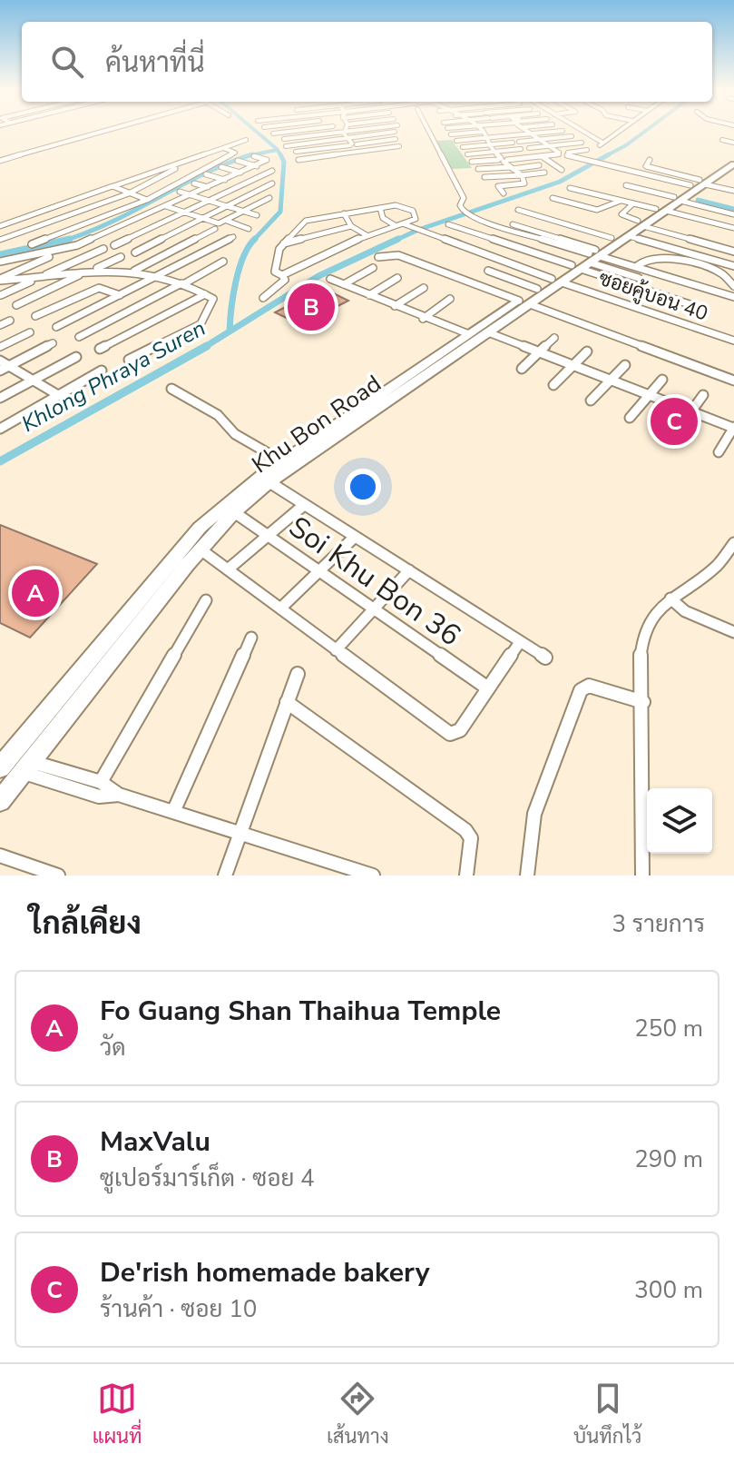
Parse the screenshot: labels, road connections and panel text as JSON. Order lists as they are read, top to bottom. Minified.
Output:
{"streets":{"main road":["Khu Bon Road"],"street":["ซอยคู้บอน 40","Soi Khu Bon 36"]},"crossings":[["ซอยคู้บอน 40","Khu Bon Road"],["Khu Bon Road","Soi Khu Bon 36"]],"water":["Khlong Phraya Suren"],"page":{"search":"ค้นหาที่นี่","pins":["B","C","A"],"heading":["ใกล้เคียง","3 รายการ"],"list":[{"mark":"A","name":"Fo Guang Shan Thaihua Temple","note":"วัด","value":"250 m"},{"mark":"B","name":"MaxValu","note":"ซูเปอร์มาร์เก็ต · ซอย 4","value":"290 m"},{"mark":"C","name":"De'rish homemade bakery","note":"ร้านค้า · ซอย 10","value":"300 m"}],"nav":["แผนที่","เส้นทาง","บันทึกไว้"]}}
